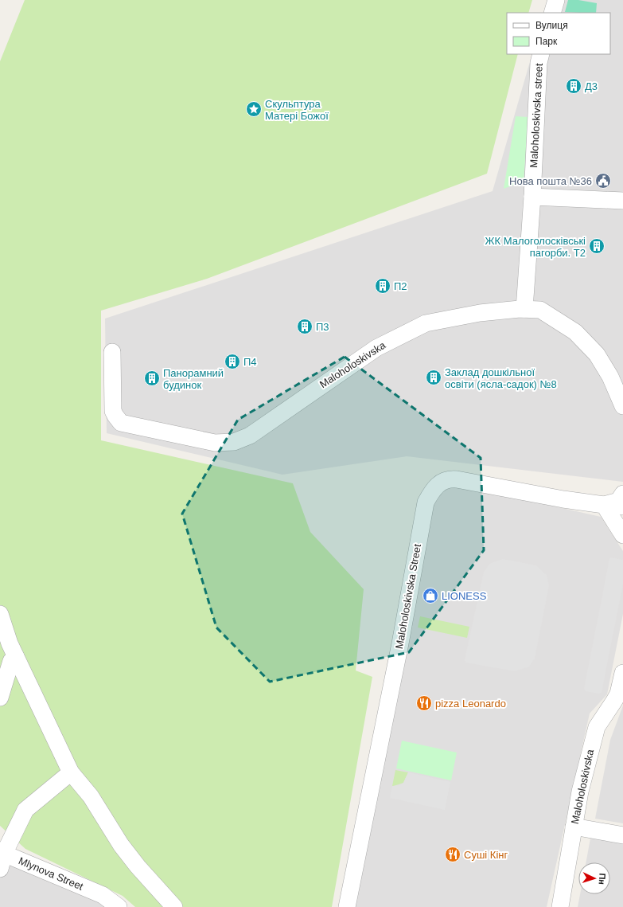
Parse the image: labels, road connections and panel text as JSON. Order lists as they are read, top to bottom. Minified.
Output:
{"streets":{"street":["Maloholoskivska street","Maloholoskivska","Maloholoskivska Street","Mlynova Street"]},"crossings":[["Maloholoskivska street","Maloholoskivska"]],"places":{"building":["Д3","ЖК Малоголосківські пагорби. Т2","П2","П3","П4","Заклад дошкільної освіти (ясла-садок) №8","Панорамний будинок"],"place":["Скульптура Матері Божої"],"public building":["Нова пошта №36"],"shop":["LIONESS"],"restaurant":["pizza Leonardo","Суші Кінг"]},"legend":["Вулиця","Парк"],"north":"right"}
